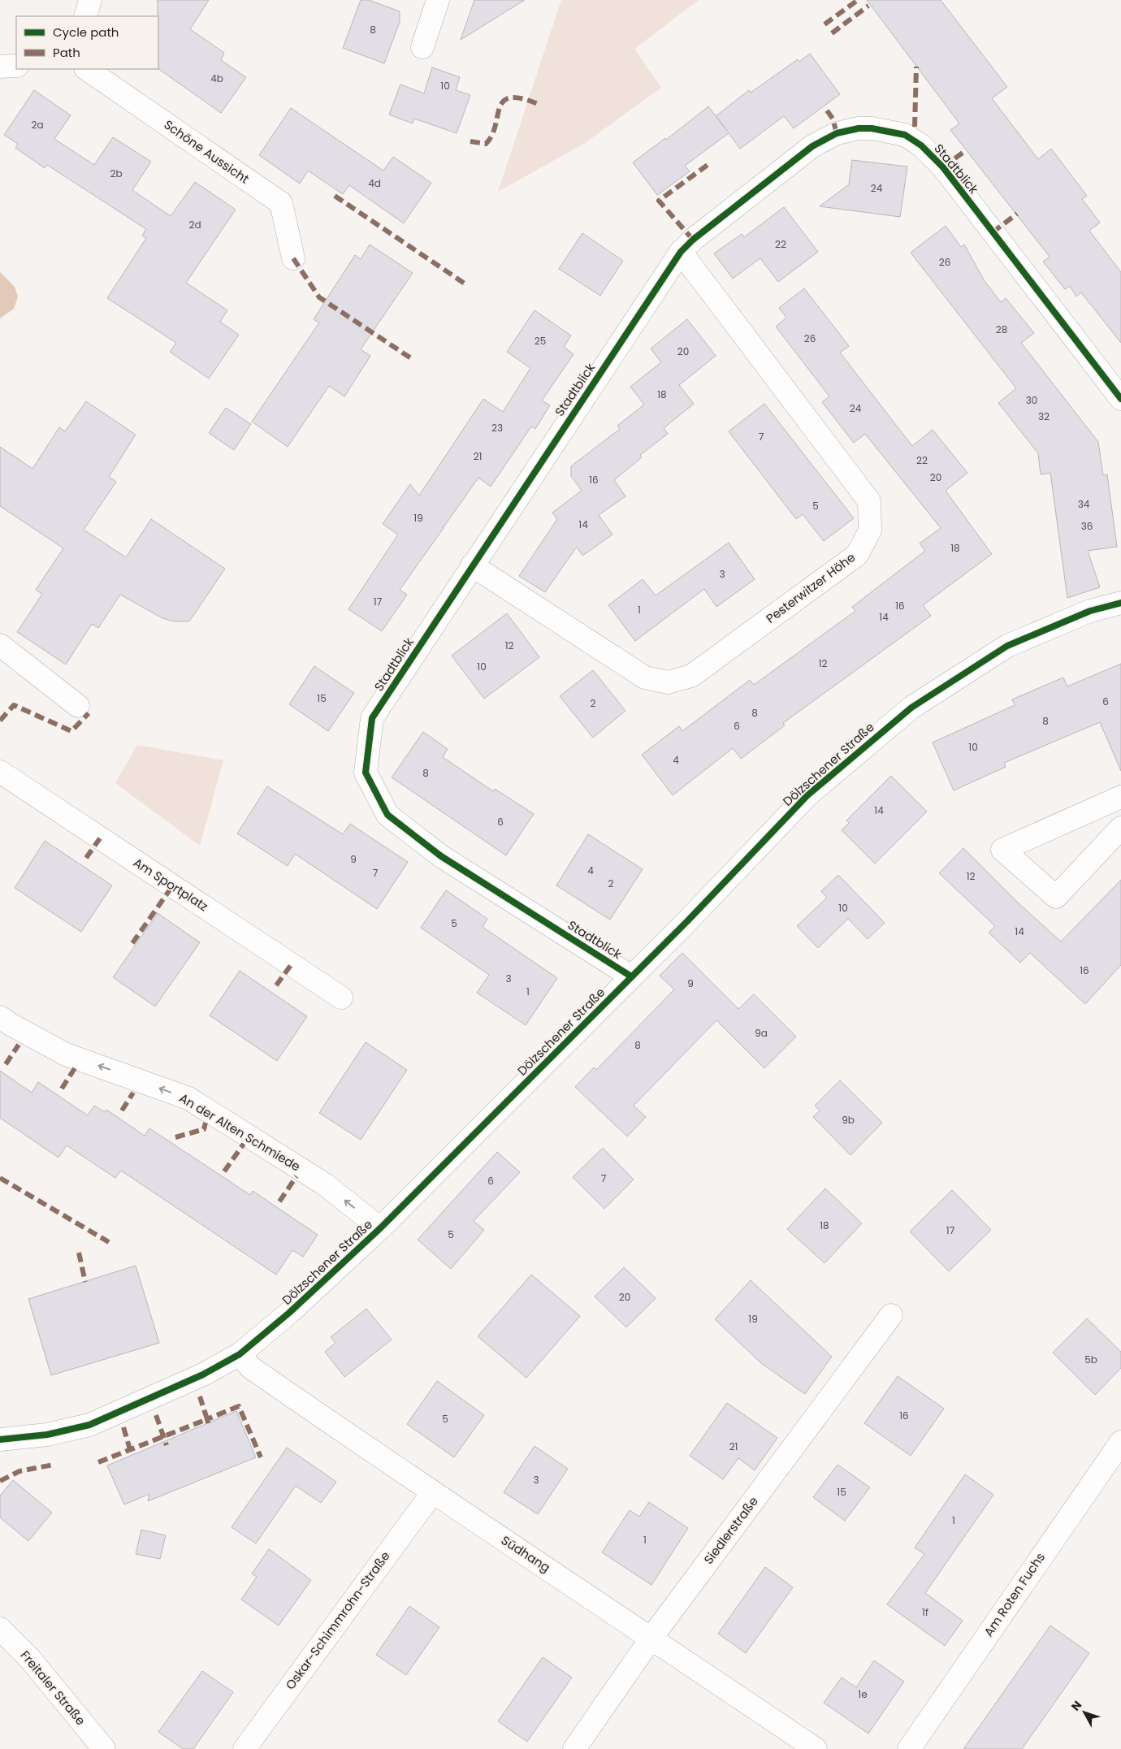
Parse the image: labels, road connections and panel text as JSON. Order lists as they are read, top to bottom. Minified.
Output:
{"streets":{"street":["Schöne Aussicht","Stadtblick","Pesterwitzer Höhe","Dölzschener Straße","Am Sportplatz","An der Alten Schmiede","Siedlerstraße","Südhang","Am Roten Fuchs","Oskar-Schimmrohn-Straße","Freitaler Straße"]},"crossings":[["Stadtblick","Pesterwitzer Höhe"],["Stadtblick","Dölzschener Straße"],["Dölzschener Straße","An der Alten Schmiede"],["Dölzschener Straße","Südhang"],["Siedlerstraße","Südhang"],["Südhang","Oskar-Schimmrohn-Straße"]],"one_way":["An der Alten Schmiede"],"house_numbers":["8","4b","10","2a","2b","4d","24","2d","22","26","28","26","25","20","18","30","24","32","23","7","21","22","20","16","34","5","19","14","36","18","3","17","16","1","14","12","12","10","15","6","2","8","8","6","10","4","8","14","6","9","4","7","12","2","10","5","14","16","3","9","1","9a","8","9b","7","6","18","17","5","20","19","5b","16","5","21","3","15","1","1","1f","1e"],"legend":["Cycle path","Path"],"north":"top left"}
